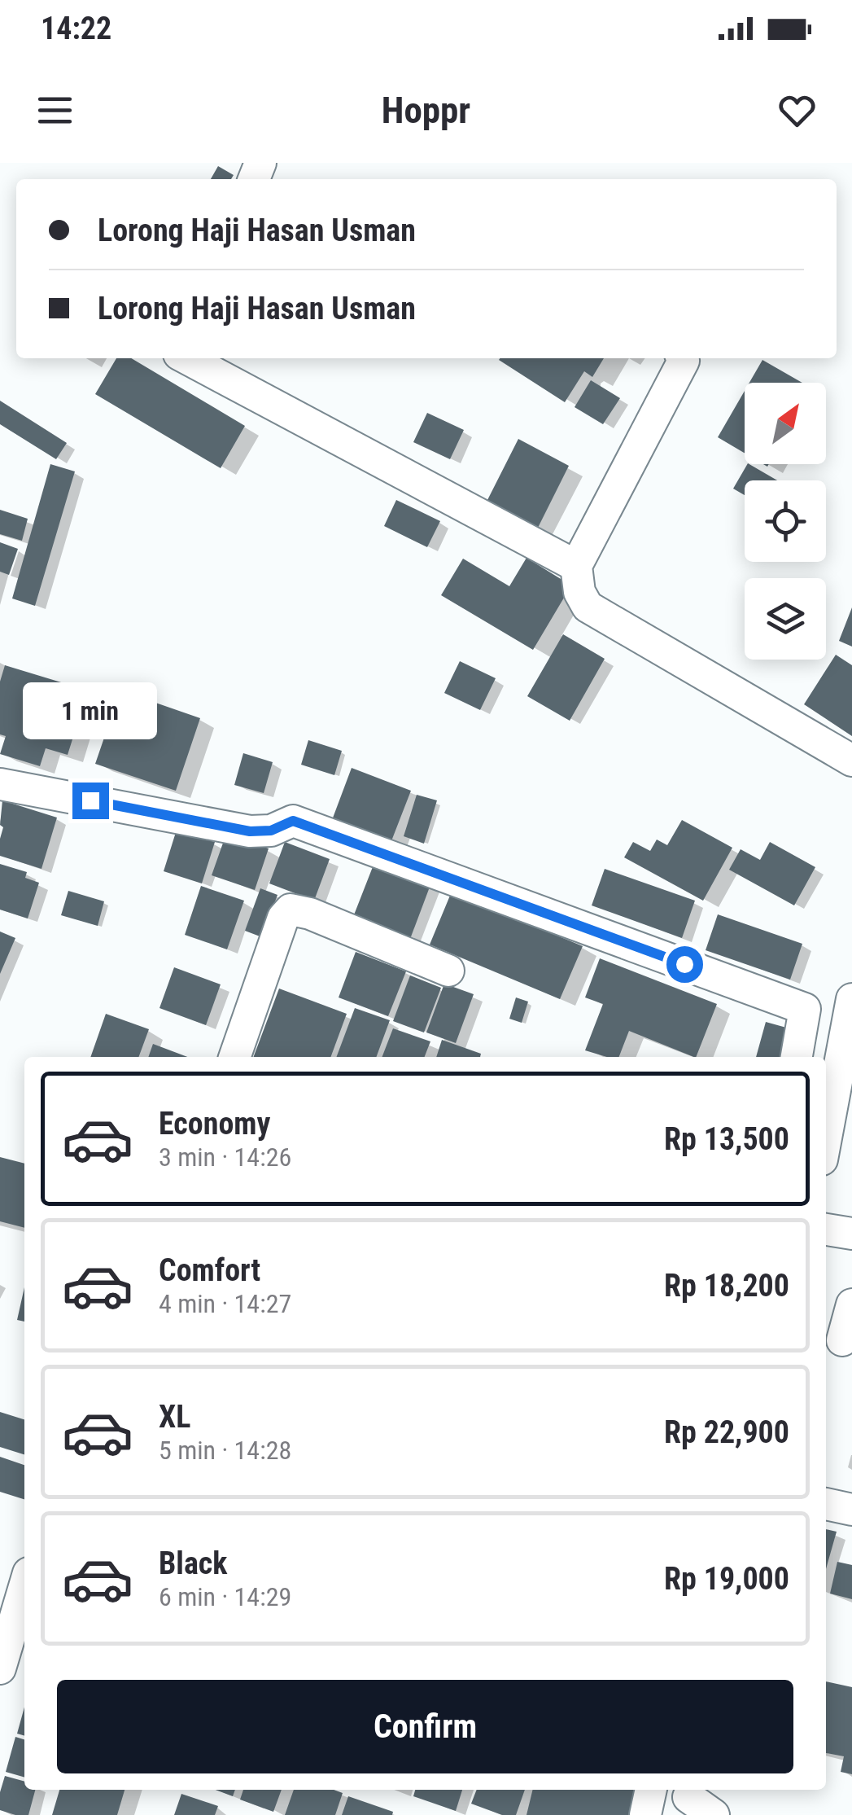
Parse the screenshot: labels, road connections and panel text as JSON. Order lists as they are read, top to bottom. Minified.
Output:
{"north":"top right","page":{"status":"14:22","header":"Hoppr","banner":["Lorong Haji Hasan Usman","Lorong Haji Hasan Usman"],"bubble":"1 min","list":[{"name":"Economy","note":"3 min · 14:26","value":"Rp 13,500"},{"name":"Comfort","note":"4 min · 14:27","value":"Rp 18,200"},{"name":"XL","note":"5 min · 14:28","value":"Rp 22,900"},{"name":"Black","note":"6 min · 14:29","value":"Rp 19,000"}],"buttons":"Confirm"}}
